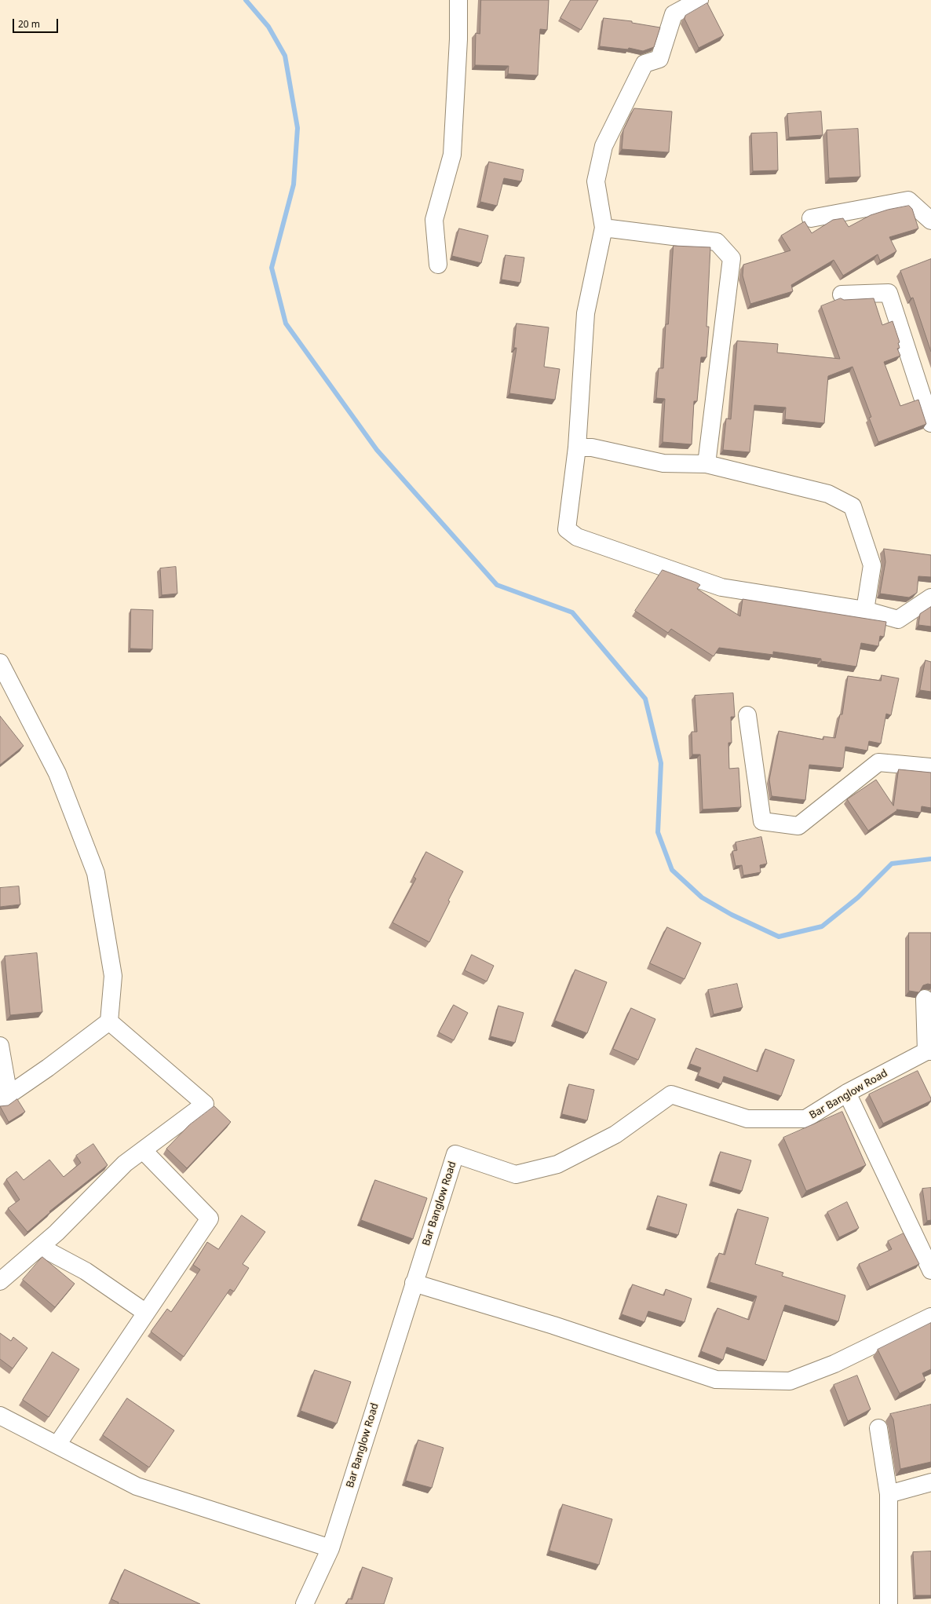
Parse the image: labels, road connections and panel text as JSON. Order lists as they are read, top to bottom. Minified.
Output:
{"streets":{"street":["Bar Banglow Road"]},"scale_bar":"20 m"}
